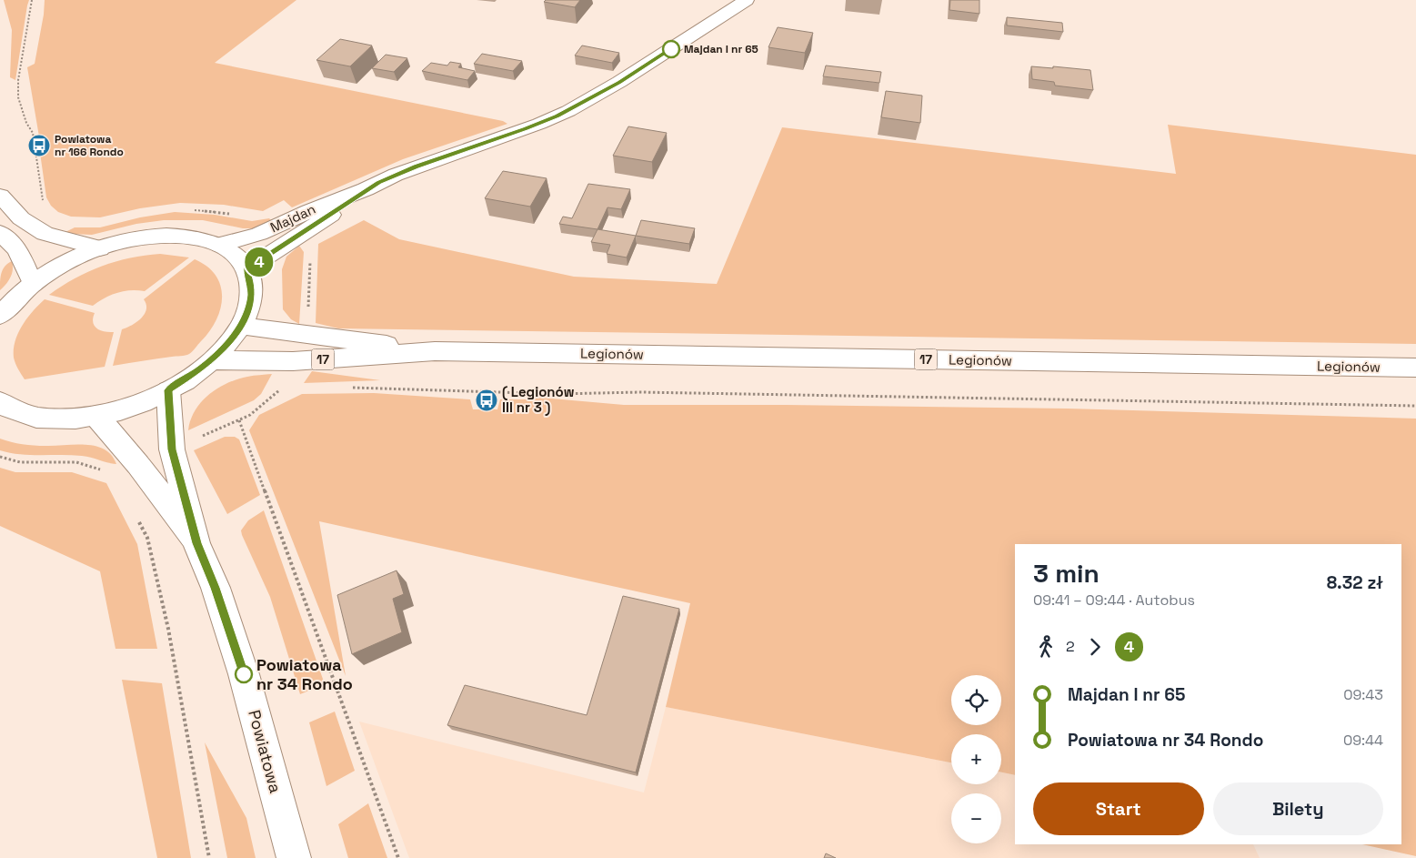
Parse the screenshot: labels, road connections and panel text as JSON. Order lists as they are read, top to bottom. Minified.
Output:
{"streets":{"main road":["Majdan","Legionów","17","Powiatowa"]},"places":{"other":["Majdan I nr 65","Powiatowa nr 34 Rondo"],"bus stop":["Powiatowa nr 166 Rondo","( Legionów III nr 3 )"]},"lines":["bus line 4"],"page":{"on_map":"4","heading":["3 min","09:41 – 09:44 · Autobus","8.32 zł"],"legs":["2","4"],"list":[{"name":"Majdan I nr 65","value":"09:43"},{"name":"Powiatowa nr 34 Rondo","value":"09:44"}],"map_buttons":["+","−"],"buttons":["Start","Bilety"]}}
